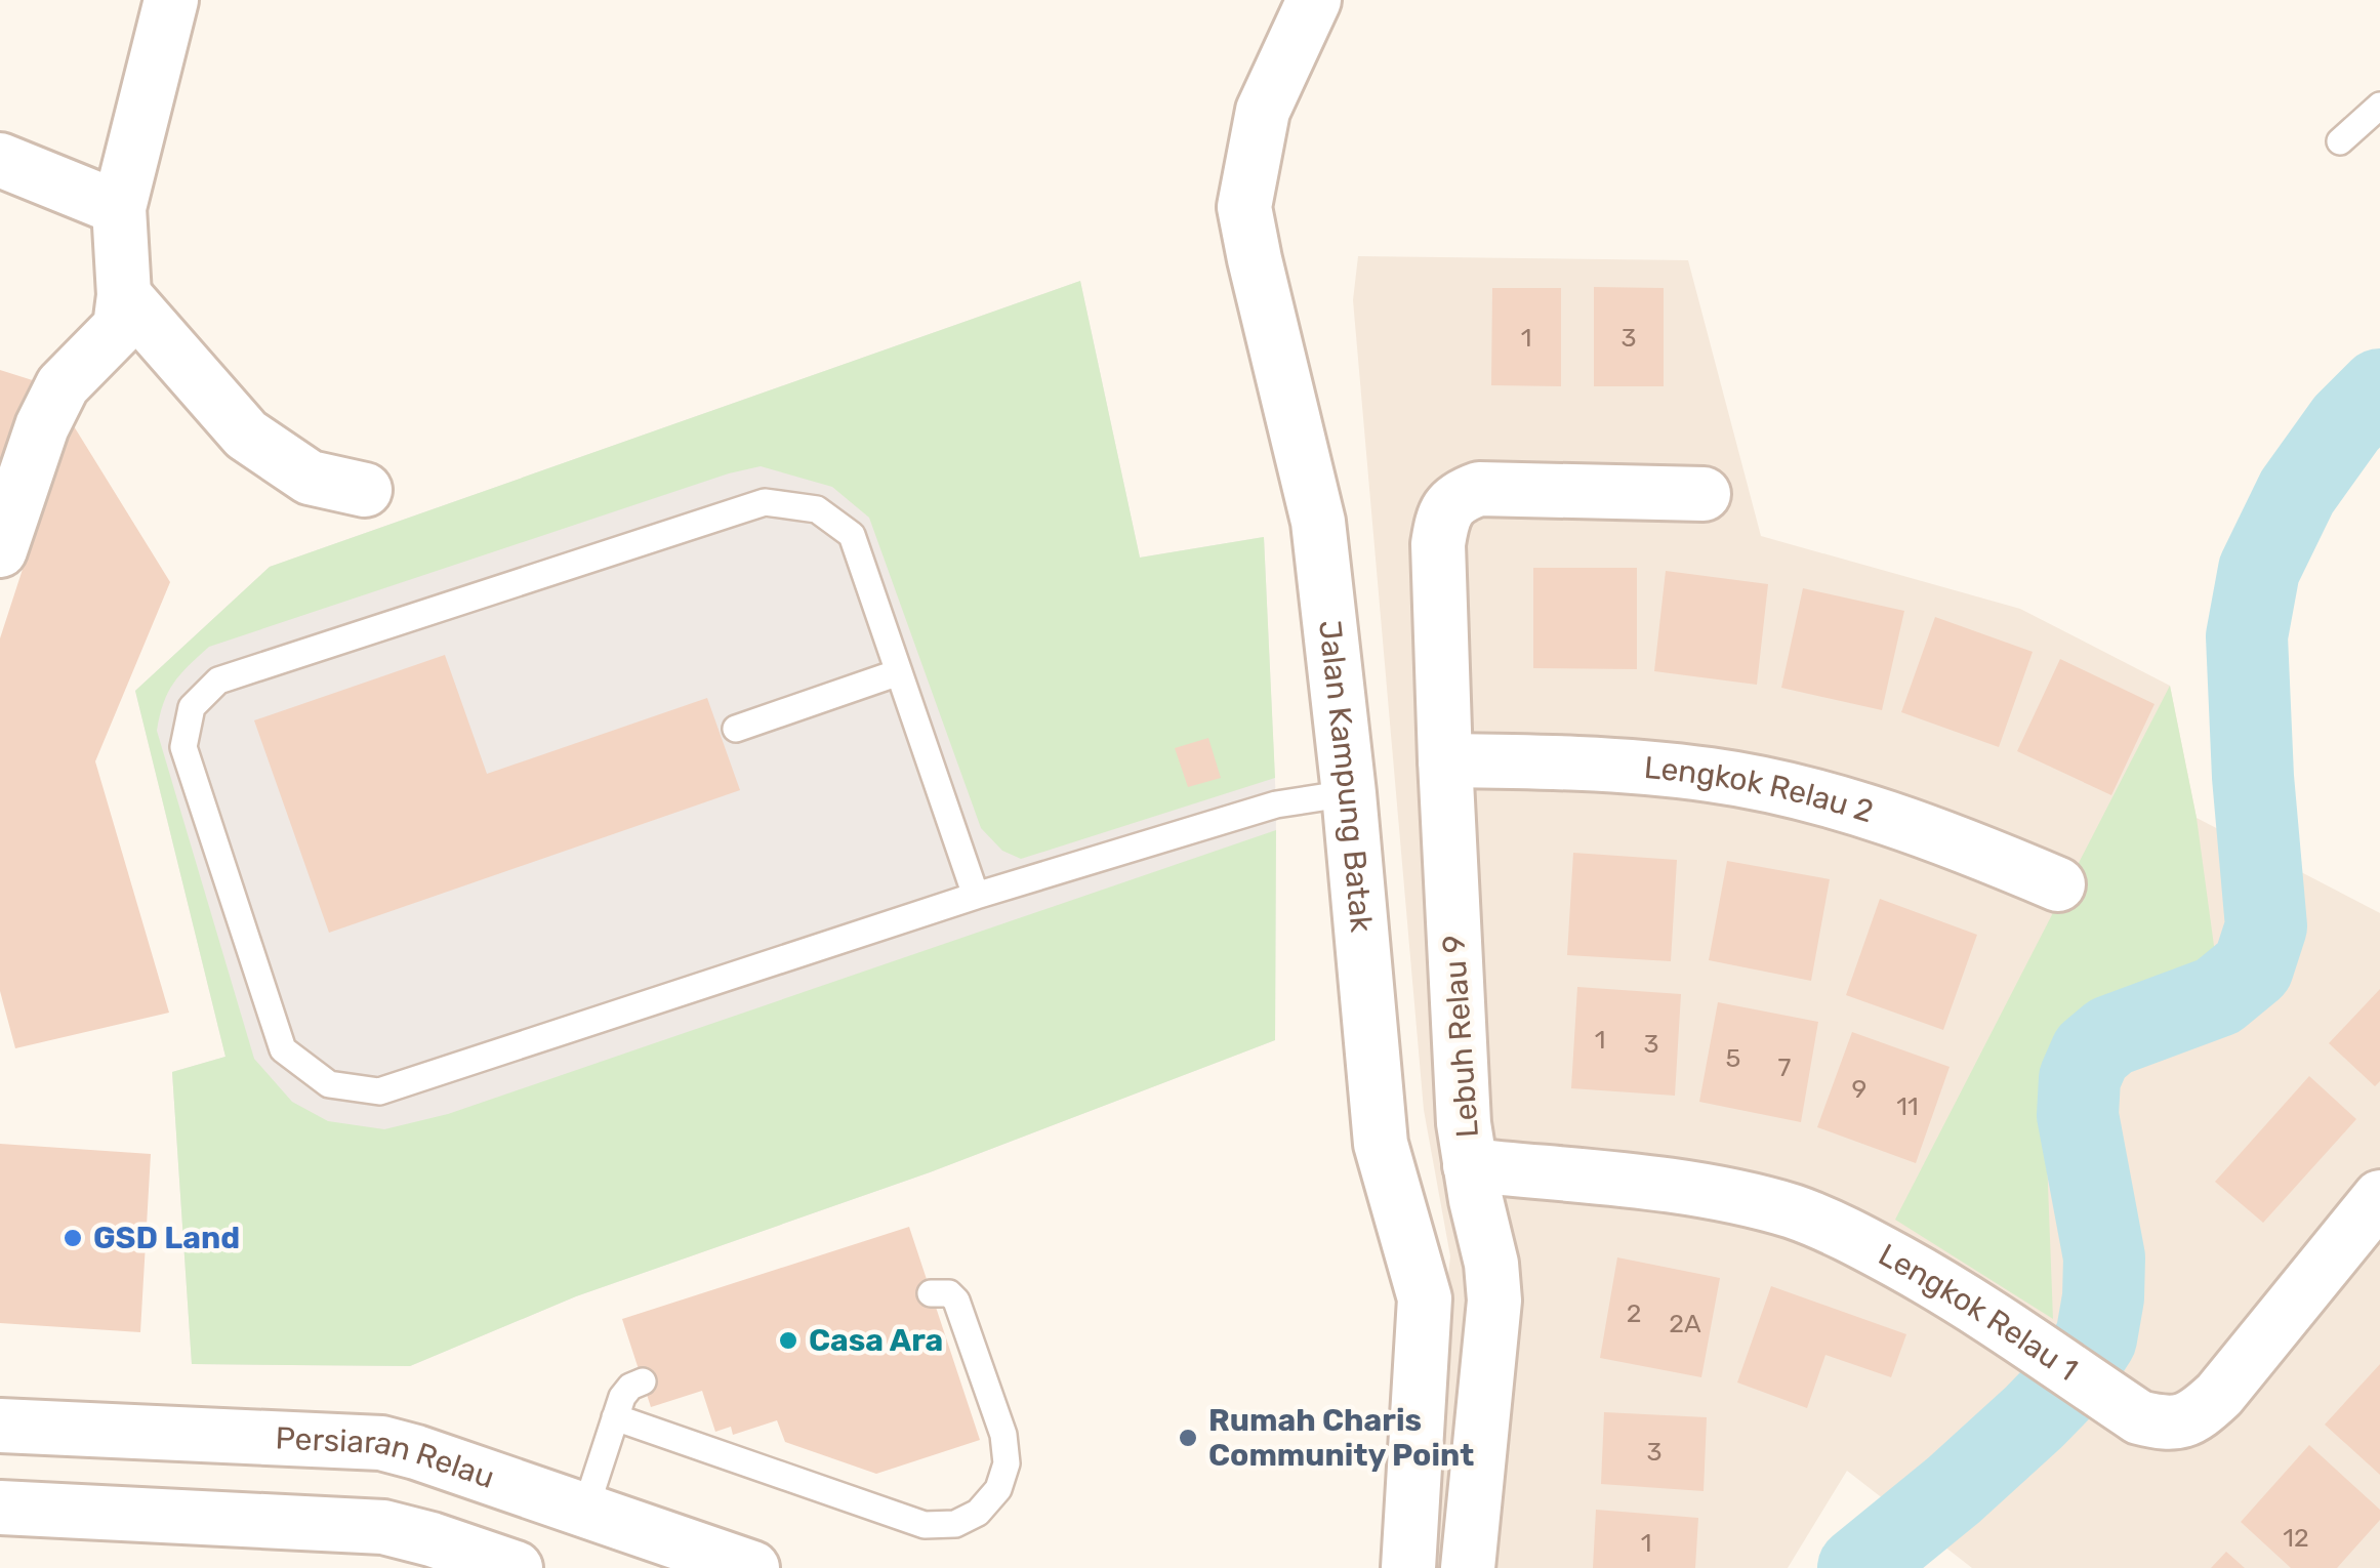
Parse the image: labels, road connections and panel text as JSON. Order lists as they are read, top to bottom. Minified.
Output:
{"streets":{"street":["Jalan Kampung Batak","Lengkok Relau 2","Lebuh Relau 9","Lengkok Relau 1","Persiaran Relau"]},"crossings":[["Lengkok Relau 2","Lebuh Relau 9"],["Lebuh Relau 9","Lengkok Relau 1"]],"places":["GSD Land","Casa Ara","Rumah Charis Community Point"],"house_numbers":["1","3","1","3","5","7","9","11","2","2A","3","12","1"]}
